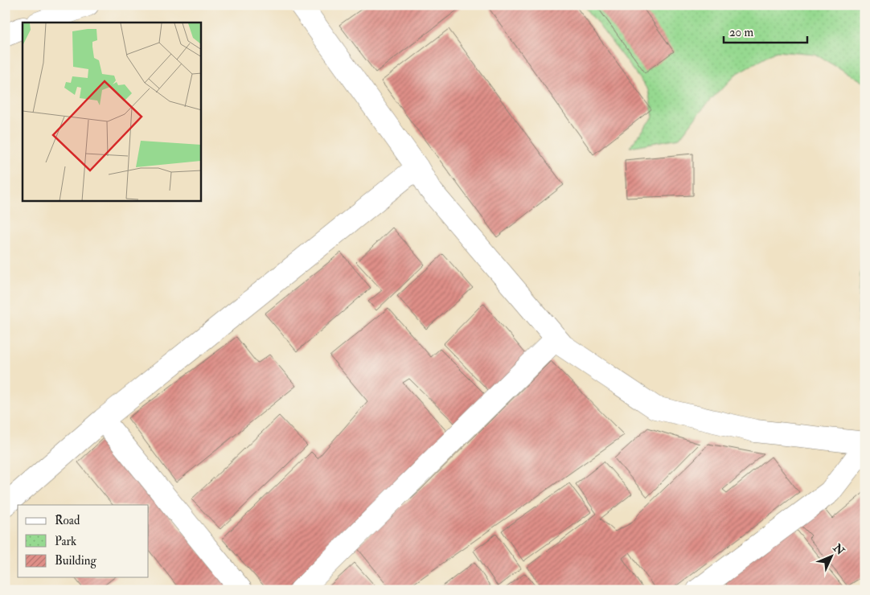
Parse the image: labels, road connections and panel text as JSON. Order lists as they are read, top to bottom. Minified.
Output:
{"legend":["Road","Park","Building"],"scale_bar":"20 m","north":"top right"}
